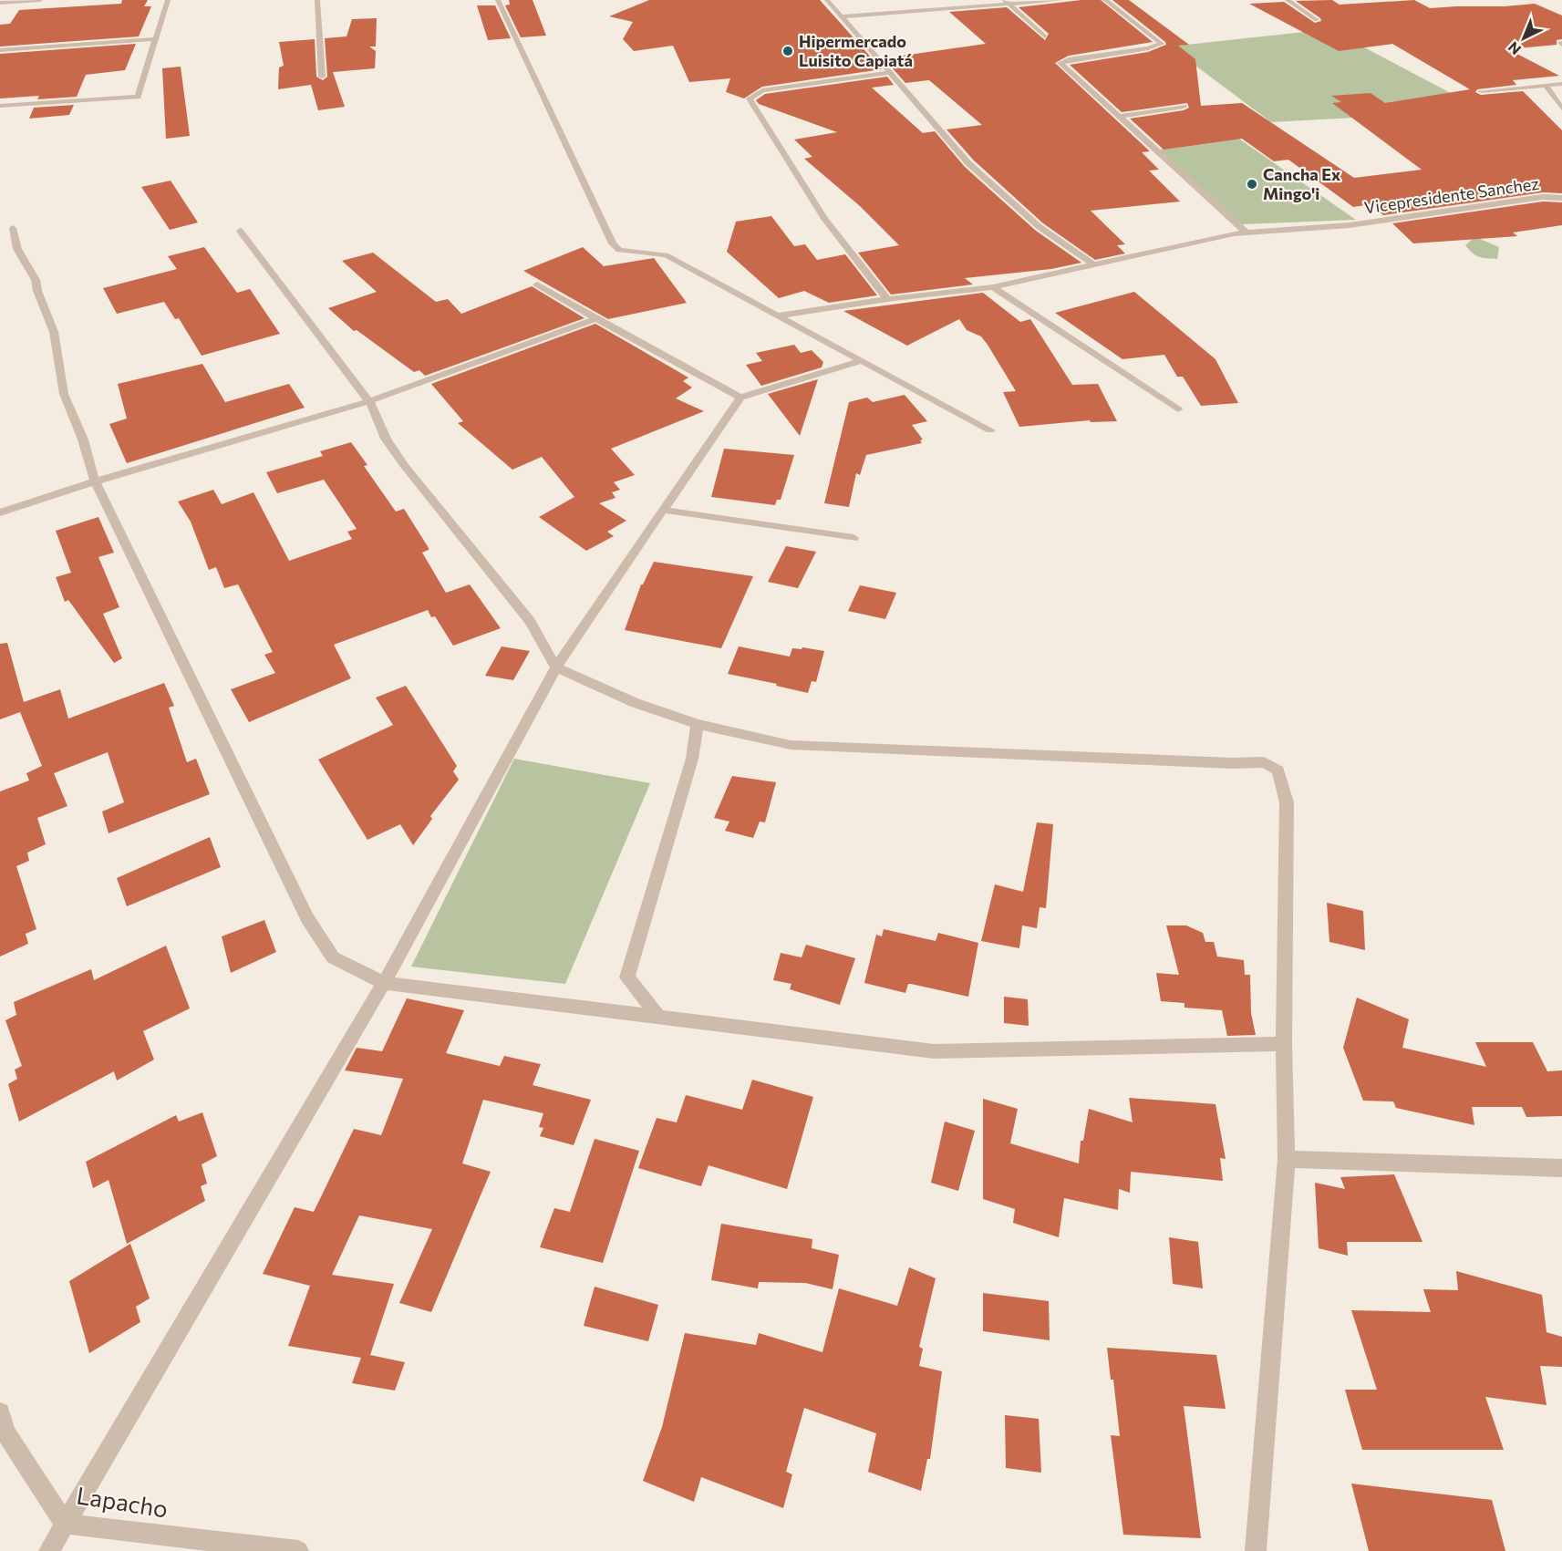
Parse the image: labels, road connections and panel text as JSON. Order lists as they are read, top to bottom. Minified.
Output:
{"streets":{"street":["Vicepresidente Sanchez","Lapacho"]},"places":["Hipermercado Luisito Capiatá","Cancha Ex Mingo'i"],"north":"bottom left"}
